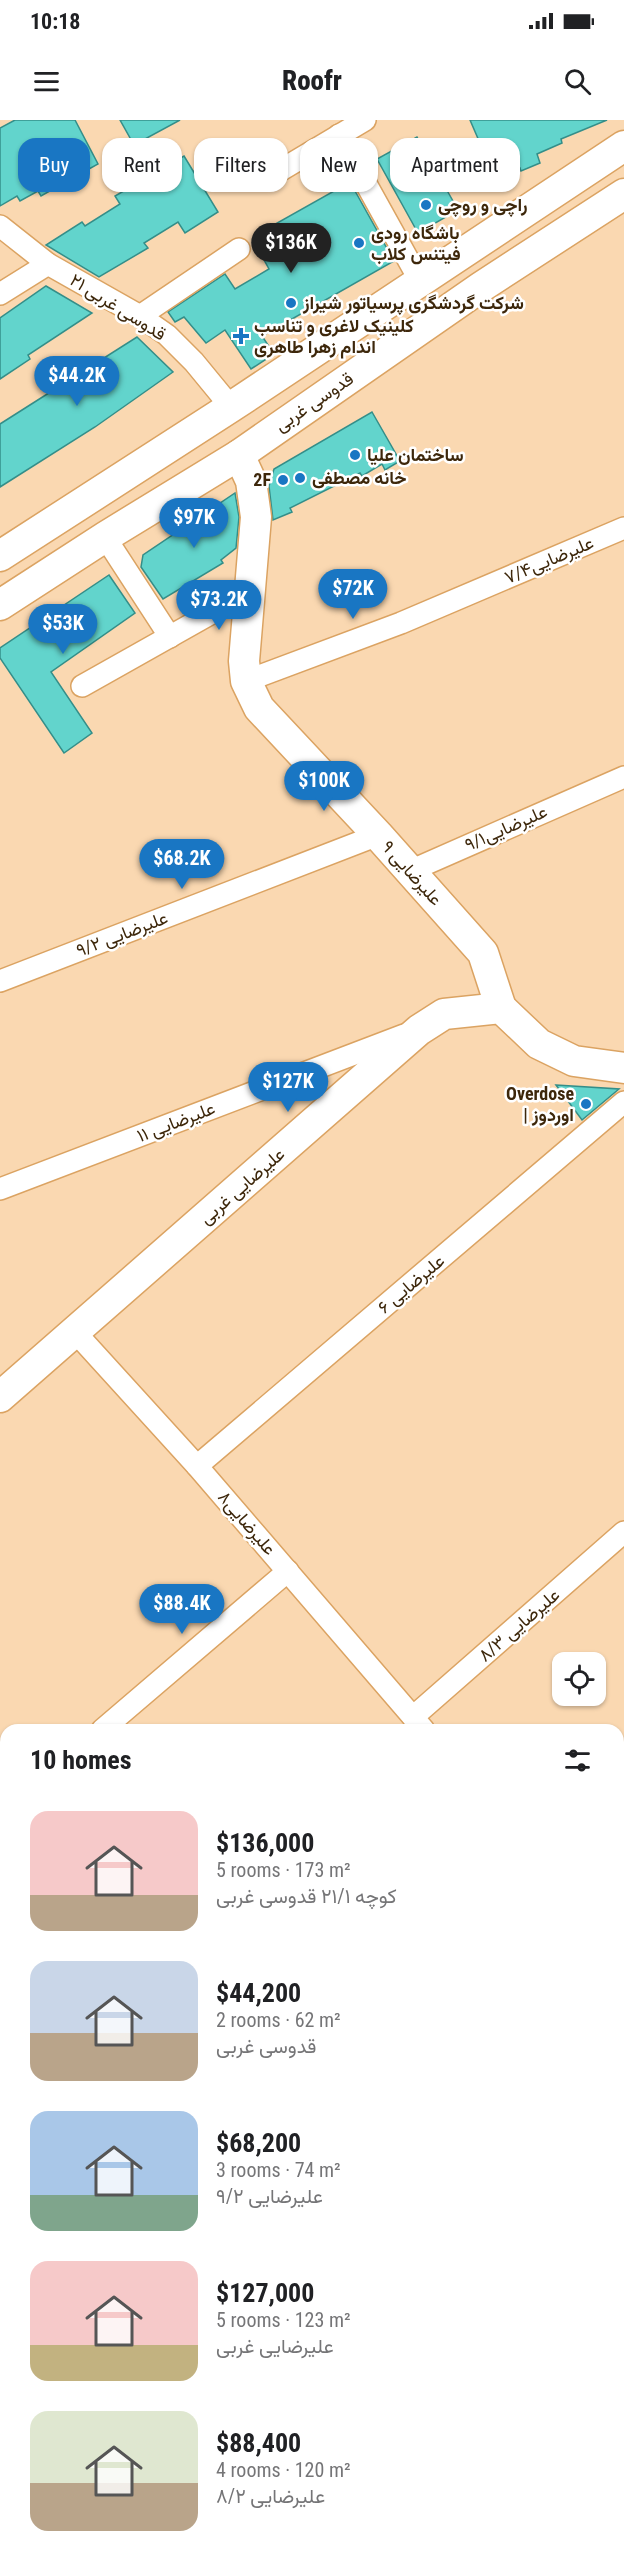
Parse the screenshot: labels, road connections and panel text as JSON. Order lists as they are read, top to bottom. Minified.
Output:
{"streets":{"main road":["قدوسی غربی","۹ علیرضایی","علیرضایی غربی"],"street":["۲۱ قدوسی غربی","علیرضایی۷/۴","علیرضایی۹/۱","۹/۲ علیرضایی","۱۱ علیرضایی","۶ علیرضایی","علیرضایی۸","۸/۳ علیرضایی"]},"crossings":[["قدوسی غربی","۹ علیرضایی"],["علیرضایی۷/۴","۹ علیرضایی"],["علیرضایی۹/۱","۹ علیرضایی"],["۹ علیرضایی","۹/۲ علیرضایی"],["۹ علیرضایی","علیرضایی غربی"],["۱۱ علیرضایی","علیرضایی غربی"],["علیرضایی غربی","علیرضایی۸"],["۶ علیرضایی","علیرضایی۸"],["علیرضایی۸","۸/۳ علیرضایی"]],"places":{"other":["راچی و روچی","باشگاه رودی فیتنس کلاب","شرکت گردشگری پرسیاتور شیراز","ساختمان علیا","خانه مصطفی","2F","Overdose | اوردوز"],"health":["کلینیک لاغری و تناسب اندام زهرا طاهری"]},"page":{"status":"10:18","header":"Roofr","chip":["Buy","Rent","Filters","New","Apartment"],"price":["$136K","$44.2K","$97K","$72K","$73.2K","$53K","$100K","$68.2K","$127K","$88.4K"],"heading":"10 homes","list":[{"name":"$136,000","note":"5 rooms · 173 m² · کوچه ۲۱/۱ قدوسی غربی"},{"name":"$44,200","note":"2 rooms · 62 m² · قدوسی غربی"},{"name":"$68,200","note":"3 rooms · 74 m² · ۹/۲ علیرضایی"},{"name":"$127,000","note":"5 rooms · 123 m² · علیرضایی غربی"},{"name":"$88,400","note":"4 rooms · 120 m² · علیرضایی ۸/۲"}]}}
